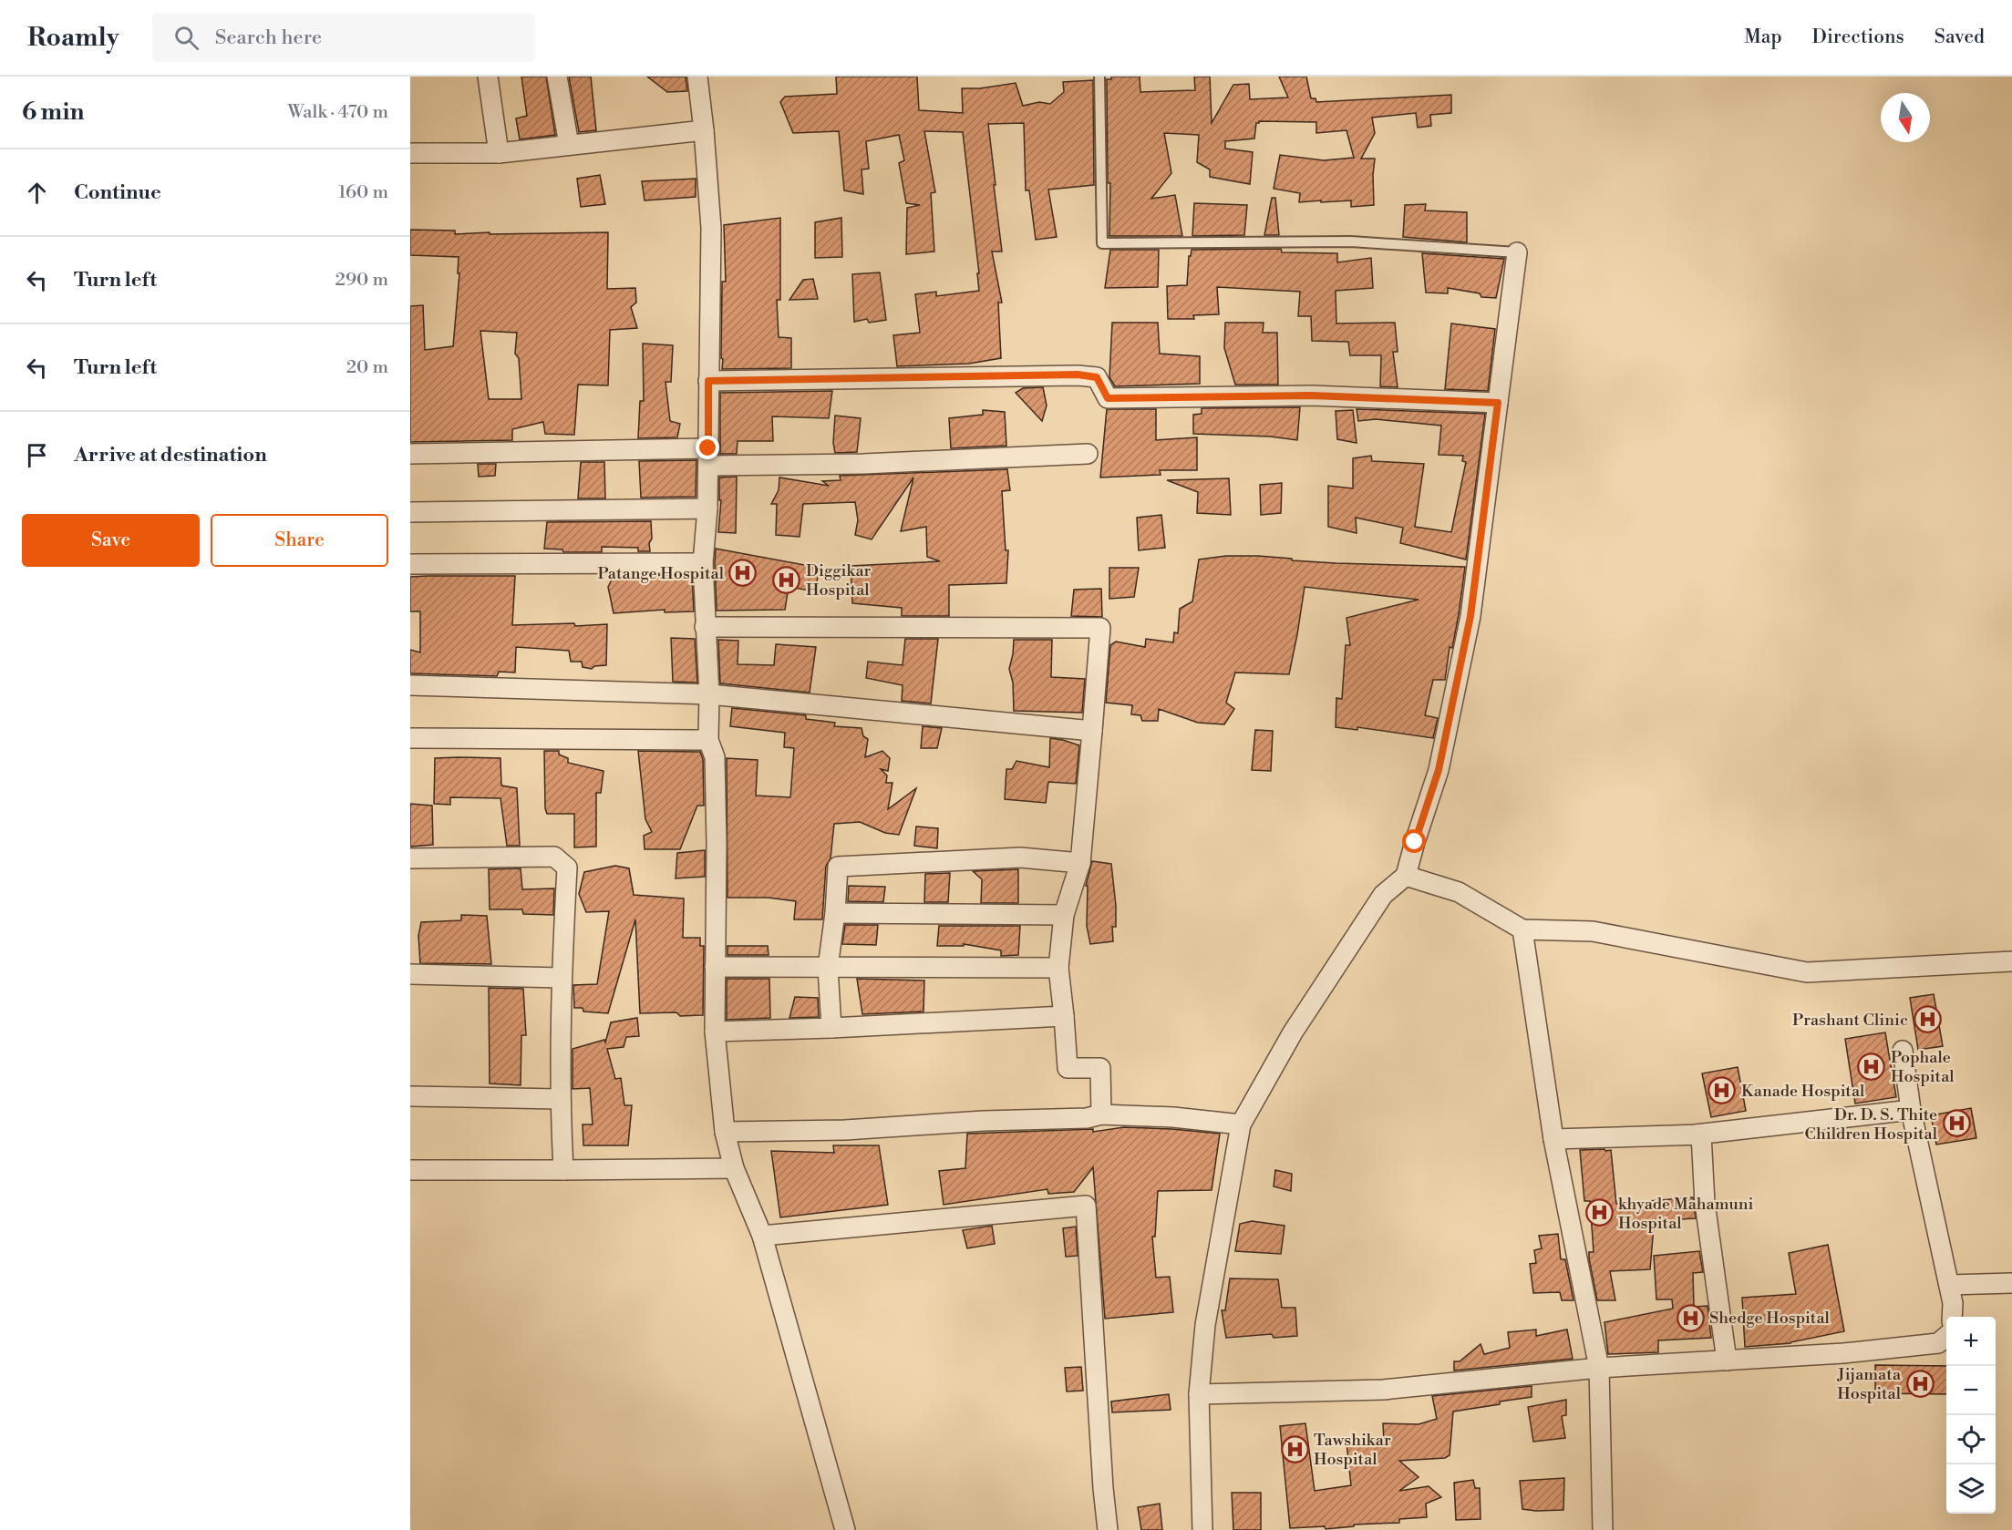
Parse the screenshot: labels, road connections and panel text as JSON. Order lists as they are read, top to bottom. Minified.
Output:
{"places":{"hospital":["Patange Hospital","Diggikar Hospital","Prashant Clinic","Pophale Hospital","Kanade Hospital","Dr. D. S. Thite Children Hospital","khyade Mahamuni Hospital","Shedge Hospital","Jijamata Hospital","Tawshikar Hospital"]},"north":"bottom","page":{"header":"Roamly","search":"Search here","nav":["Map","Directions","Saved"],"heading":["6 min","Walk · 470 m"],"list":[["Continue","160 m"],["Turn left","290 m"],["Turn left","20 m"],"Arrive at destination"],"buttons":["Save","Share"],"map_buttons":["+","−"]}}
